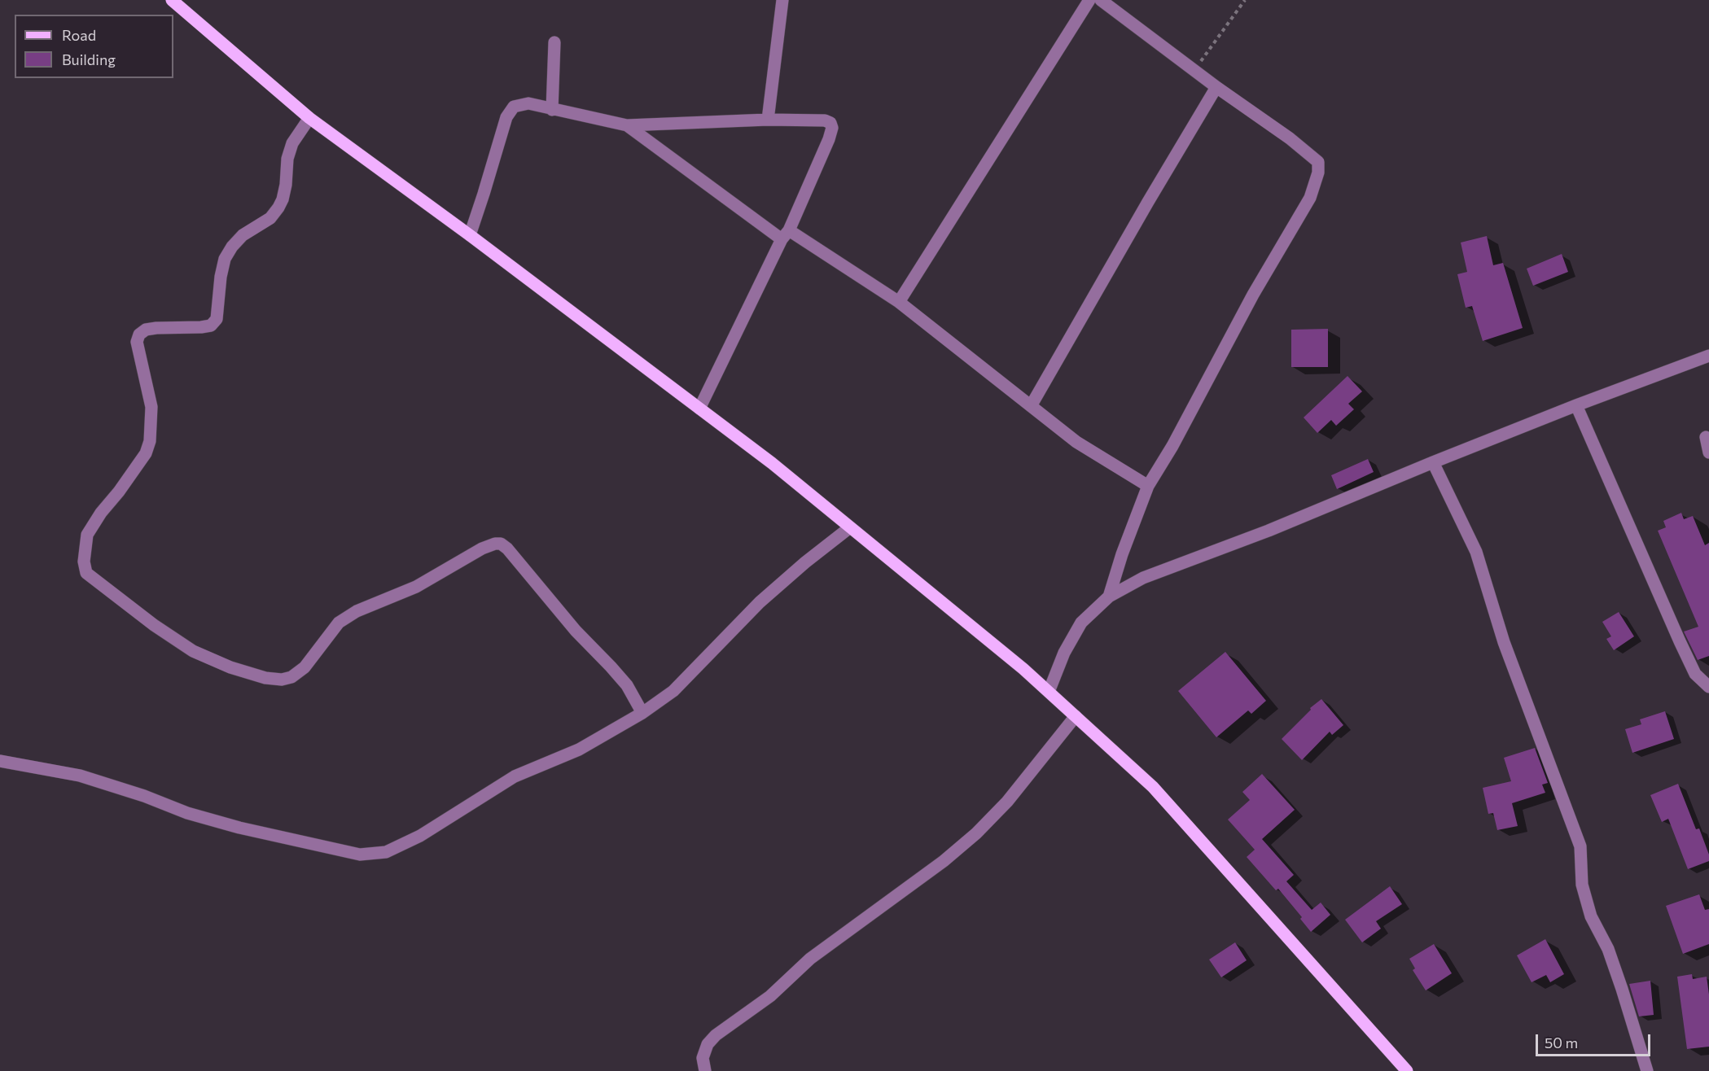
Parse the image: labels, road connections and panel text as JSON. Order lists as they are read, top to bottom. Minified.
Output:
{"legend":["Road","Building"],"scale_bar":"50 m"}
